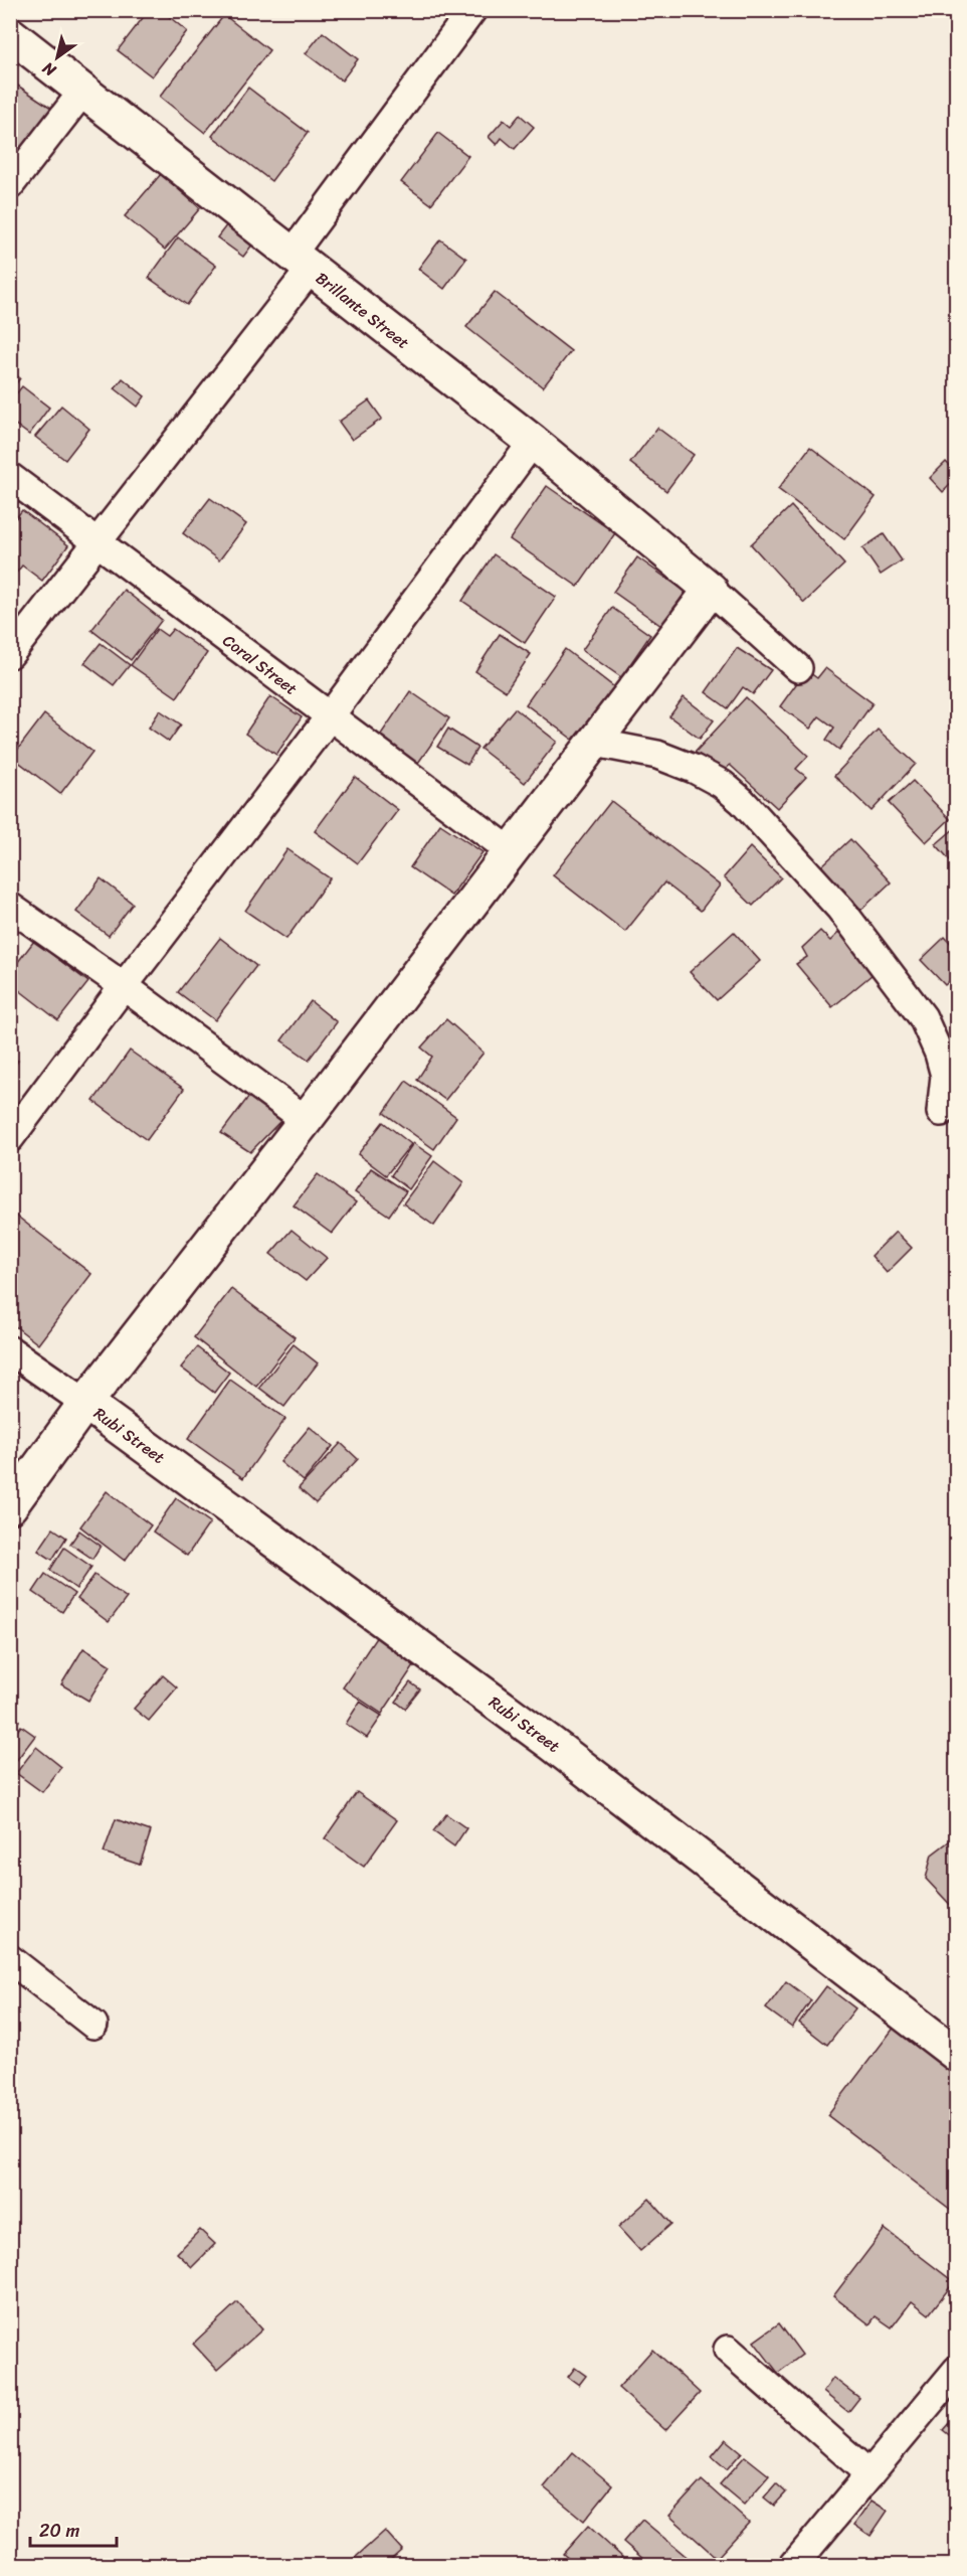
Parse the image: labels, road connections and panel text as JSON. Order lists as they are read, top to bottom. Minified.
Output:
{"streets":{"street":["Brillante Street","Coral Street","Rubi Street"]},"scale_bar":"20 m","north":"bottom left"}
